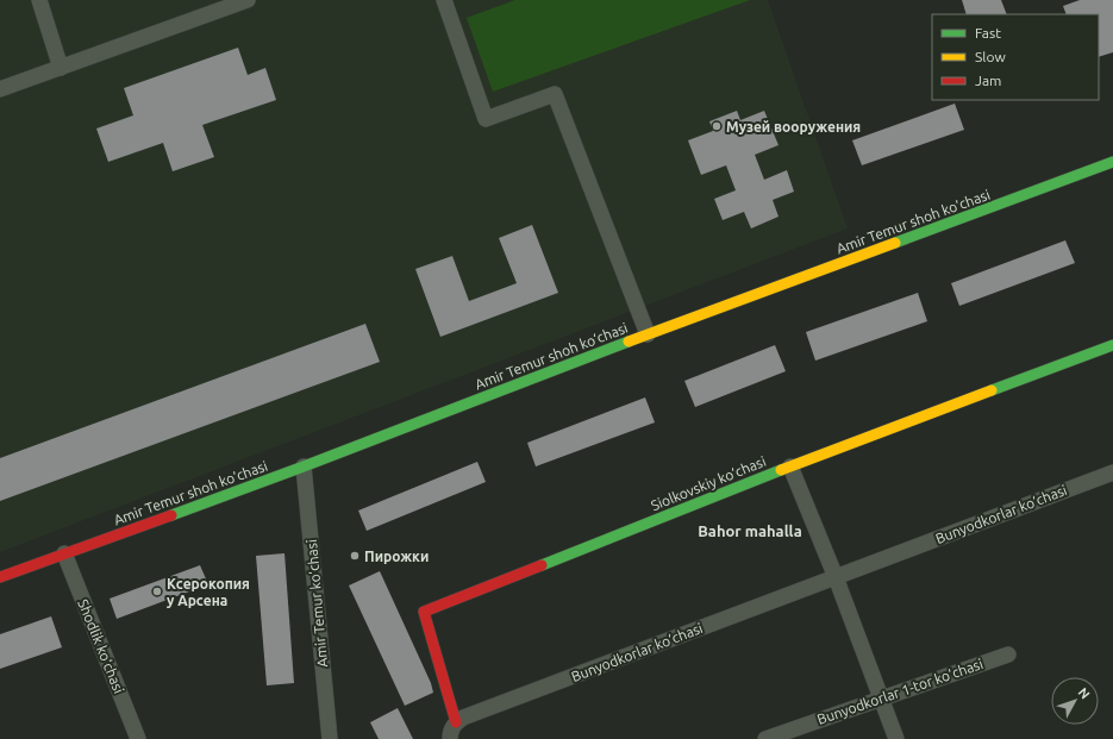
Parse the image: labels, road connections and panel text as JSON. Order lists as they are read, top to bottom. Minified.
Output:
{"streets":{"main road":["Amir Temur shoh ko‘chasi","Siolkovskiy ko‘chasi"],"street":["Bunyodkorlar ko‘chasi","Amir Temur ko‘chasi","Shodlik ko‘chasi","Bunyodkorlar 1-tor ko‘chasi"]},"crossings":[["Amir Temur shoh ko‘chasi","Amir Temur ko‘chasi"],["Amir Temur shoh ko‘chasi","Shodlik ko‘chasi"],["Siolkovskiy ko‘chasi","Bunyodkorlar ko‘chasi"]],"districts":["Bahor mahalla"],"places":["Музей вооружения","Пирожки","Ксерокопия у Арсена"],"legend":["Fast","Slow","Jam"],"north":"top right"}
